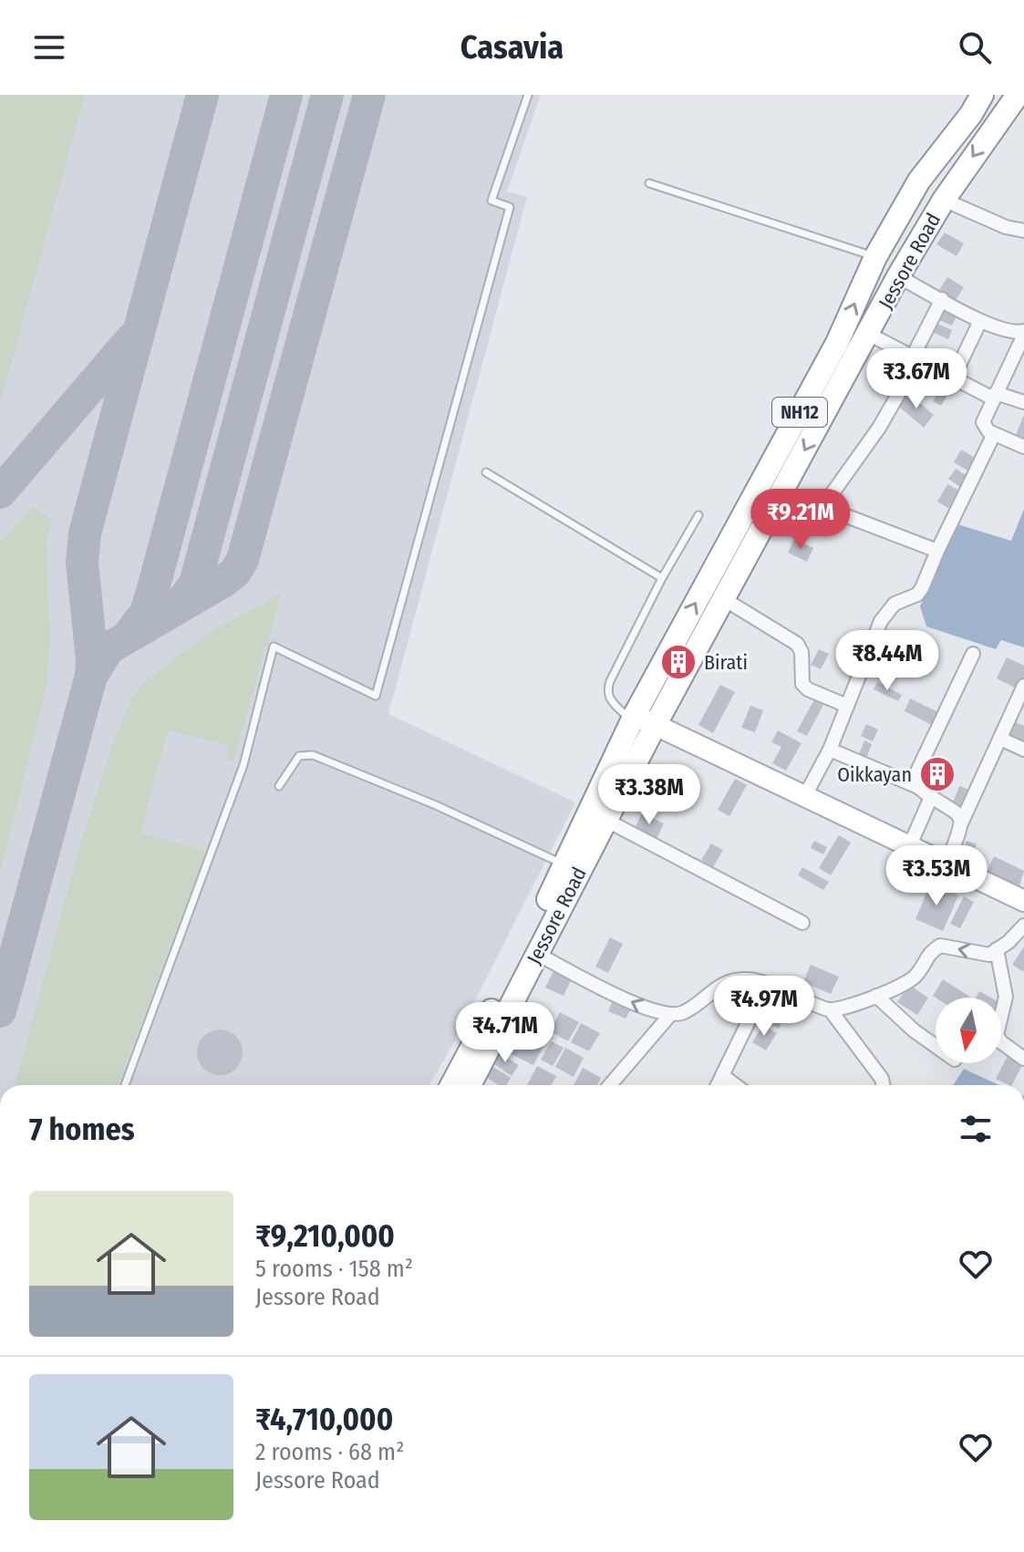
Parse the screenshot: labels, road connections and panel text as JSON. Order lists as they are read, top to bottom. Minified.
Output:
{"streets":{"highway":["Jessore Road","NH12"]},"places":{"building":["Birati","Oikkayan"]},"north":"bottom","page":{"header":"Casavia","price":["₹3.67M","₹9.21M","₹8.44M","₹3.38M","₹3.53M","₹4.97M","₹4.71M"],"heading":"7 homes","list":[{"name":"₹9,210,000","note":"5 rooms · 158 m² · Jessore Road"},{"name":"₹4,710,000","note":"2 rooms · 68 m² · Jessore Road"}]}}
